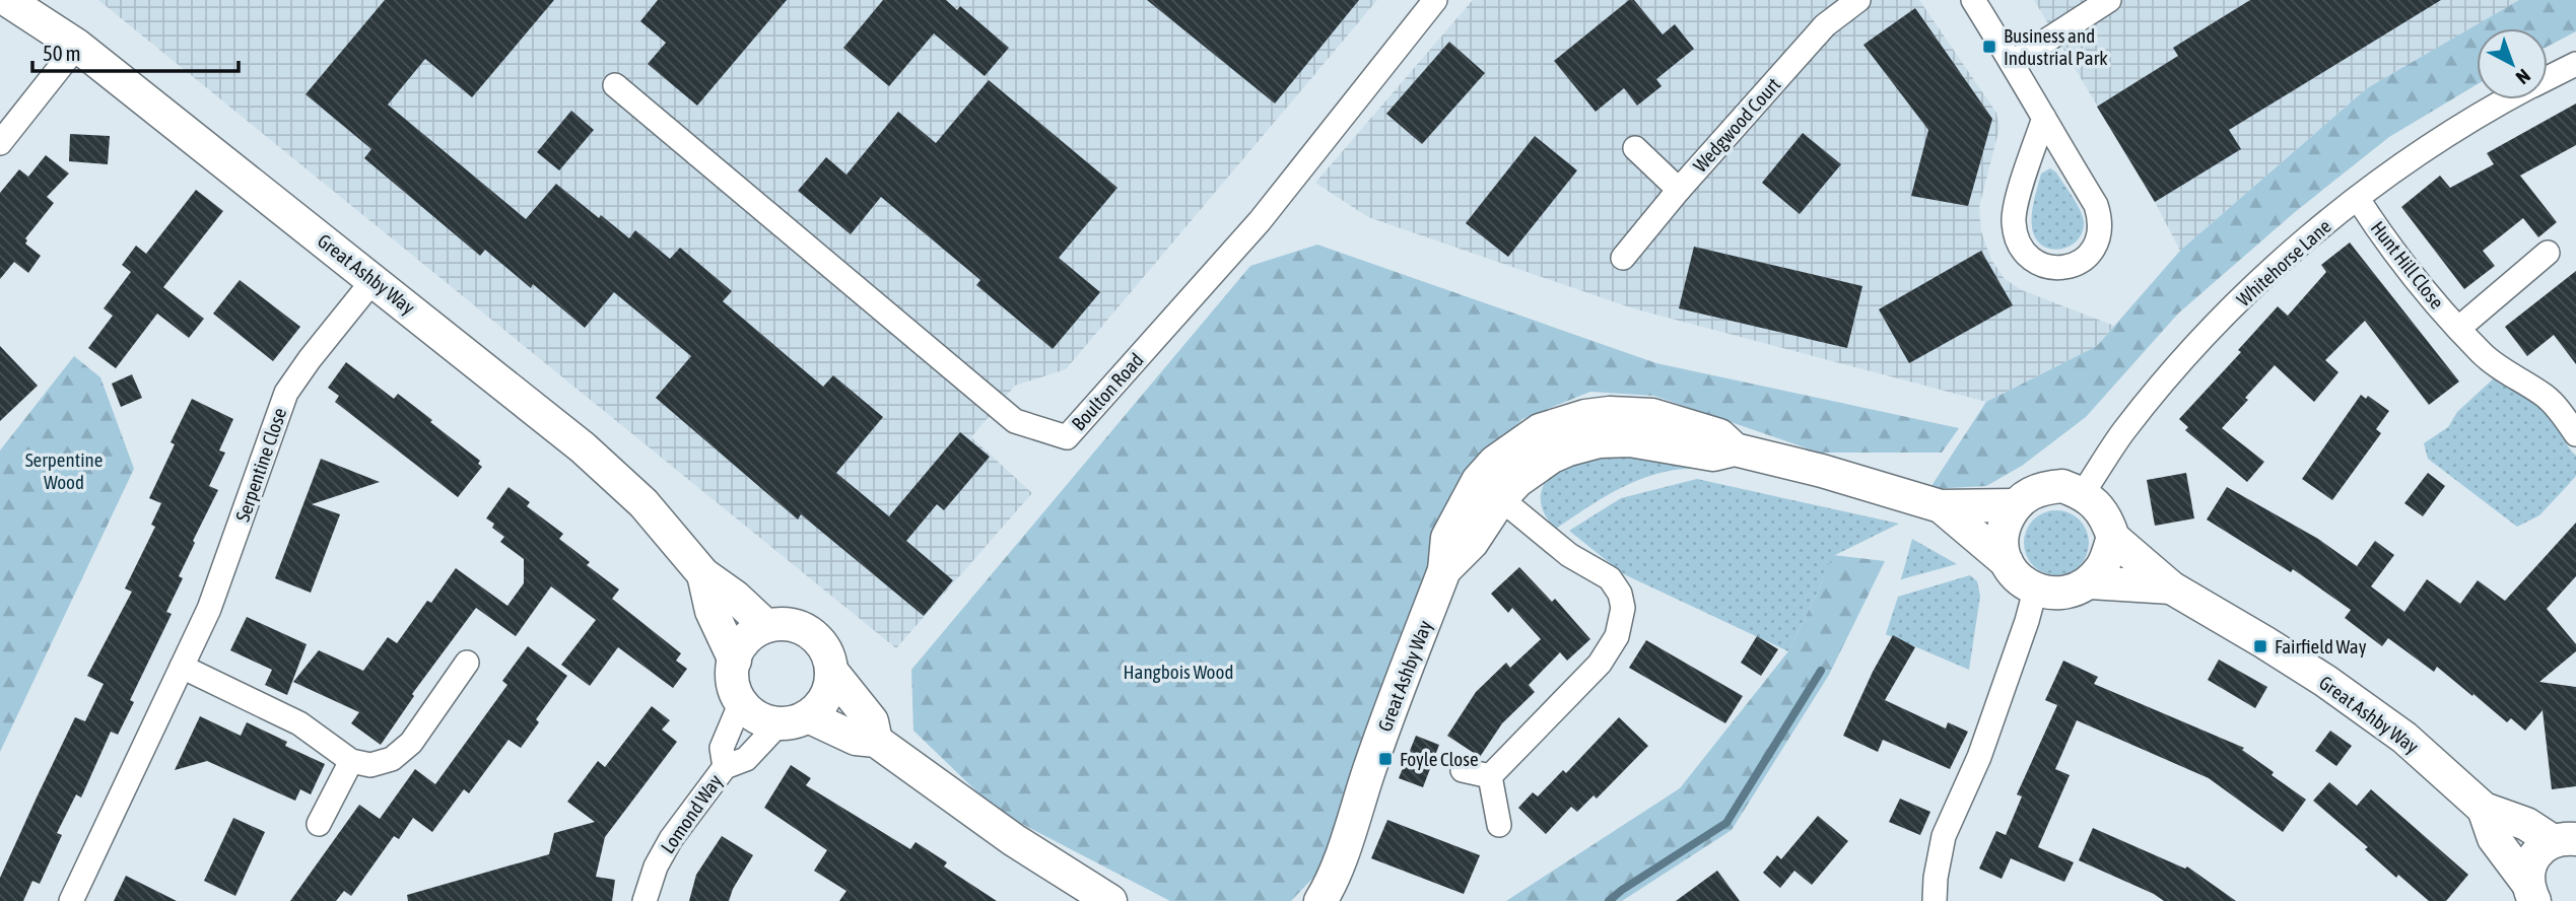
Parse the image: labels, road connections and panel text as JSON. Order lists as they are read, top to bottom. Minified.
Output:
{"streets":{"street":["Wedgwood Court","Whitehorse Lane","Hunt Hill Close","Great Ashby Way","Boulton Road","Serpentine Close","Lomond Way"]},"crossings":[["Whitehorse Lane","Hunt Hill Close"],["Whitehorse Lane","Great Ashby Way"],["Great Ashby Way","Serpentine Close"],["Great Ashby Way","Lomond Way"]],"parks":["Serpentine Wood","Hangbois Wood"],"places":{"transit":["Business and Industrial Park","Fairfield Way","Foyle Close"]},"scale_bar":"50 m","north":"bottom right"}
